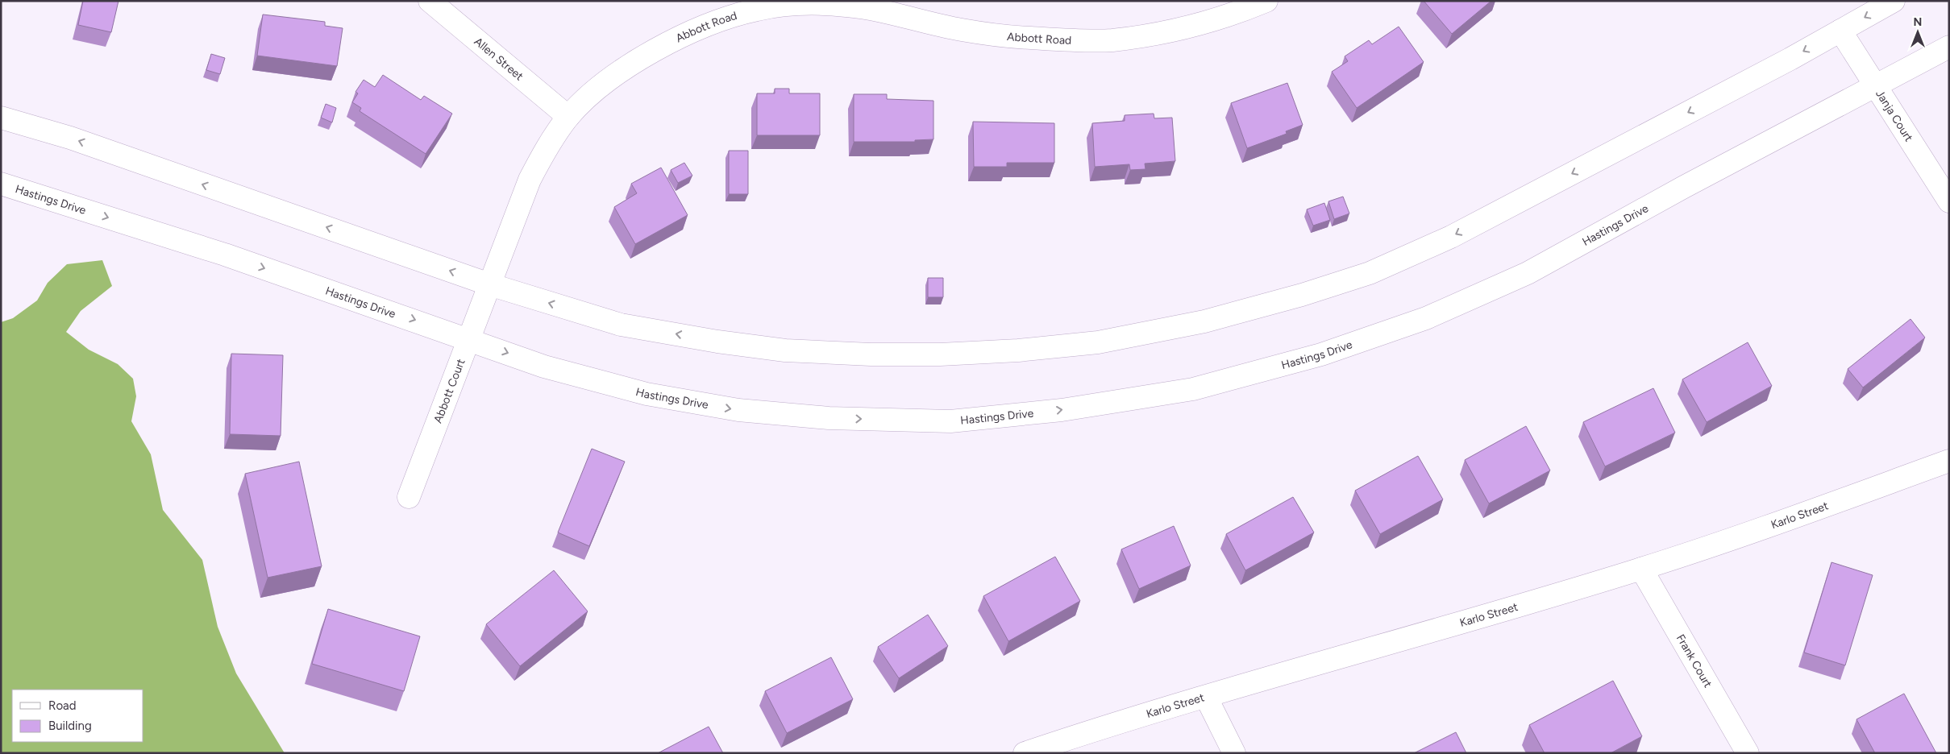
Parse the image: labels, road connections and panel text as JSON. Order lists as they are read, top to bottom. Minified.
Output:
{"streets":{"street":["Abbott Road","Allen Street","Janja Court","Hastings Drive","Abbott Court","Karlo Street","Frank Court"]},"crossings":[["Abbott Road","Allen Street"],["Abbott Road","Abbott Court"],["Janja Court","Hastings Drive"],["Hastings Drive","Abbott Court"],["Karlo Street","Frank Court"]],"legend":["Road","Building"],"north":"top"}
